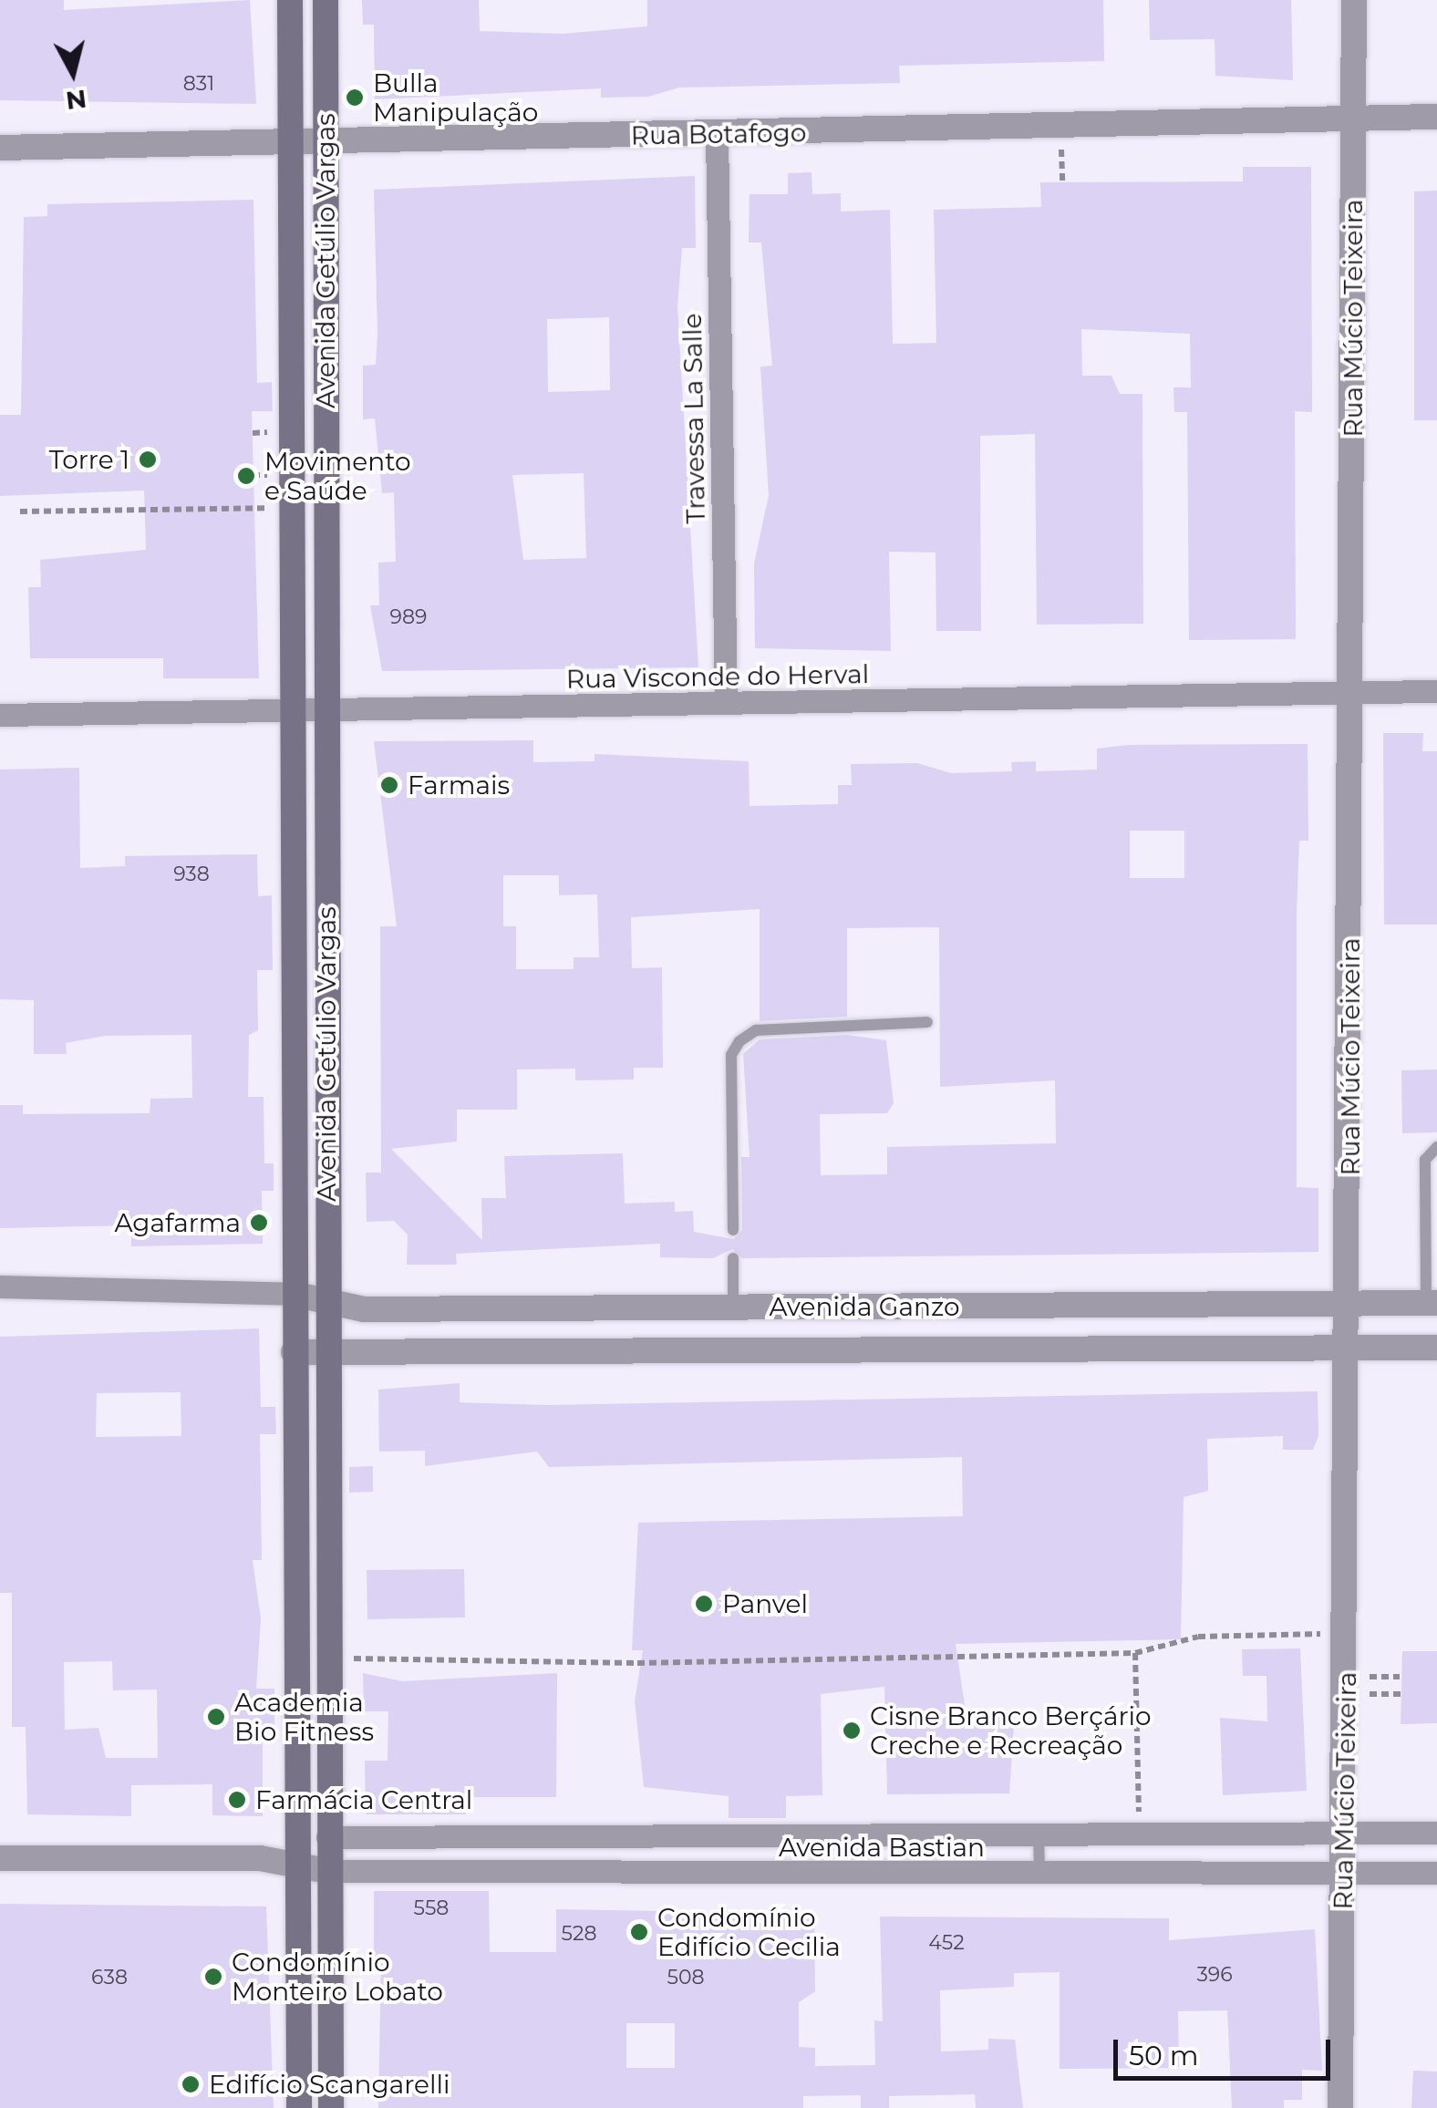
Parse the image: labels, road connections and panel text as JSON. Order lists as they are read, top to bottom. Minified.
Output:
{"streets":{"main road":["Avenida Getúlio Vargas"],"street":["Rua Botafogo","Rua Múcio Teixeira","Travessa La Salle","Rua Visconde do Herval","Avenida Ganzo","Avenida Bastian"]},"crossings":[["Rua Botafogo","Avenida Getúlio Vargas"],["Rua Botafogo","Rua Múcio Teixeira"],["Rua Botafogo","Travessa La Salle"],["Avenida Getúlio Vargas","Rua Visconde do Herval"],["Avenida Getúlio Vargas","Avenida Ganzo"],["Avenida Getúlio Vargas","Avenida Bastian"],["Rua Múcio Teixeira","Rua Visconde do Herval"],["Rua Múcio Teixeira","Avenida Ganzo"],["Rua Múcio Teixeira","Avenida Bastian"],["Travessa La Salle","Rua Visconde do Herval"]],"places":["Bulla Manipulação","Torre 1","Movimento e Saúde","Farmais","Agafarma","Panvel","Academia Bio Fitness","Cisne Branco Berçário Creche e Recreação","Farmácia Central","Condomínio Edifício Cecilia","Condomínio Monteiro Lobato","Edifício Scangarelli"],"house_numbers":["831","989","938","558","528","452","396","638","508"],"scale_bar":"50 m","north":"bottom"}
